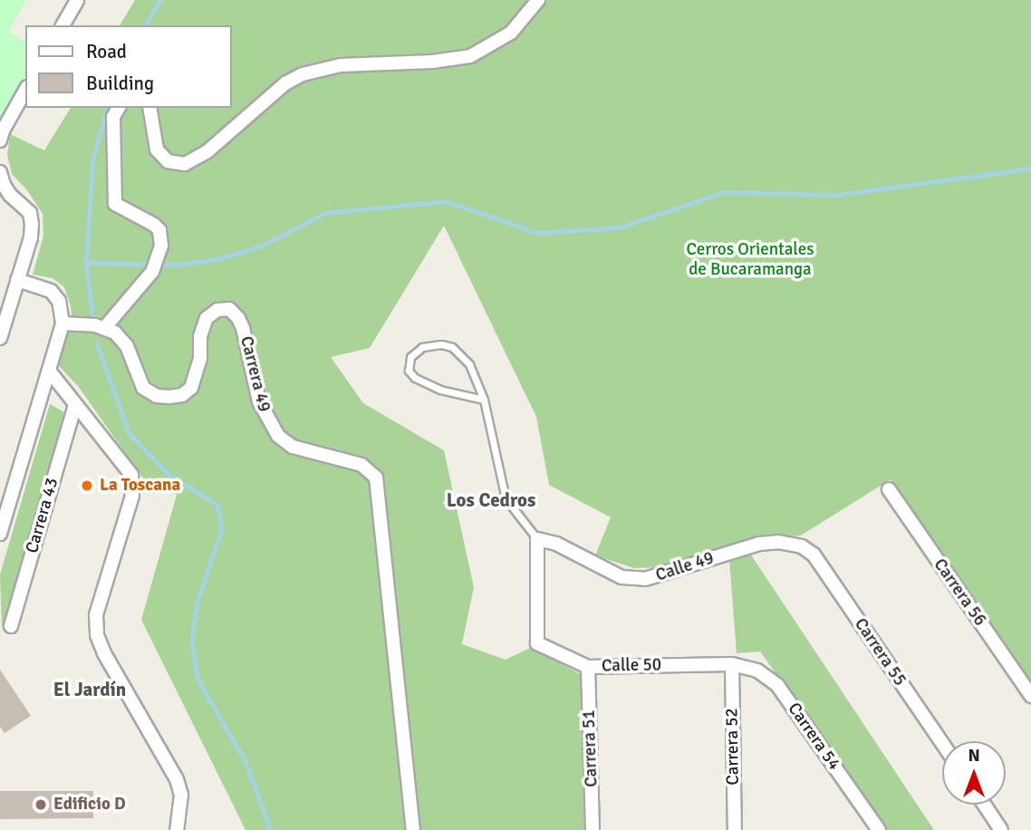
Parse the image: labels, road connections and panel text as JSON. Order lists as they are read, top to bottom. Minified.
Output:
{"streets":{"street":["Carrera 49","Carrera 43","Calle 49","Carrera 56","Carrera 55","Calle 50","Carrera 54","Carrera 52","Carrera 51"]},"crossings":[["Calle 49","Carrera 55"],["Calle 49","Calle 50"],["Calle 50","Carrera 54"],["Calle 50","Carrera 52"],["Calle 50","Carrera 51"],["Carrera 54","Carrera 52"]],"districts":["Los Cedros","El Jardín"],"parks":["Cerros Orientales de Bucaramanga"],"places":["La Toscana","Edificio D"],"legend":["Road","Building"],"north":"top"}
